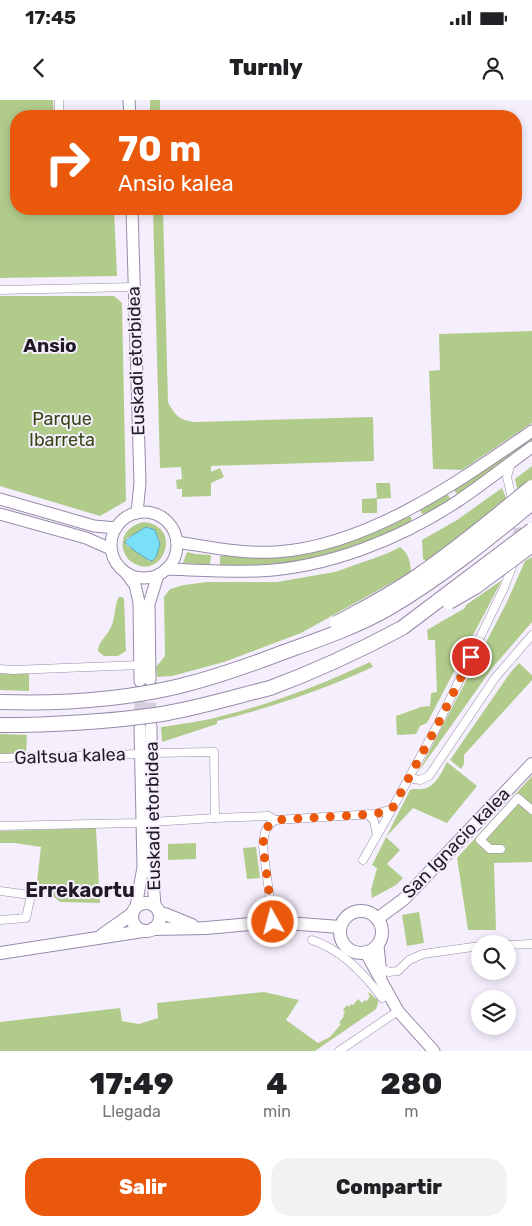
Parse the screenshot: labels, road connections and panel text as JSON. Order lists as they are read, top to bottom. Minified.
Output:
{"streets":{"main road":["Euskadi etorbidea","San Ignacio kalea"],"street":["Galtsua kalea"]},"crossings":[["Euskadi etorbidea","Galtsua kalea"]],"districts":["Ansio","Errekaortu"],"parks":["Parque Ibarreta"],"page":{"status":"17:45","header":"Turnly","turn":["70 m","Ansio kalea"],"eta":["17:49","Llegada","4","min","280","m"],"buttons":["Salir","Compartir"]}}
